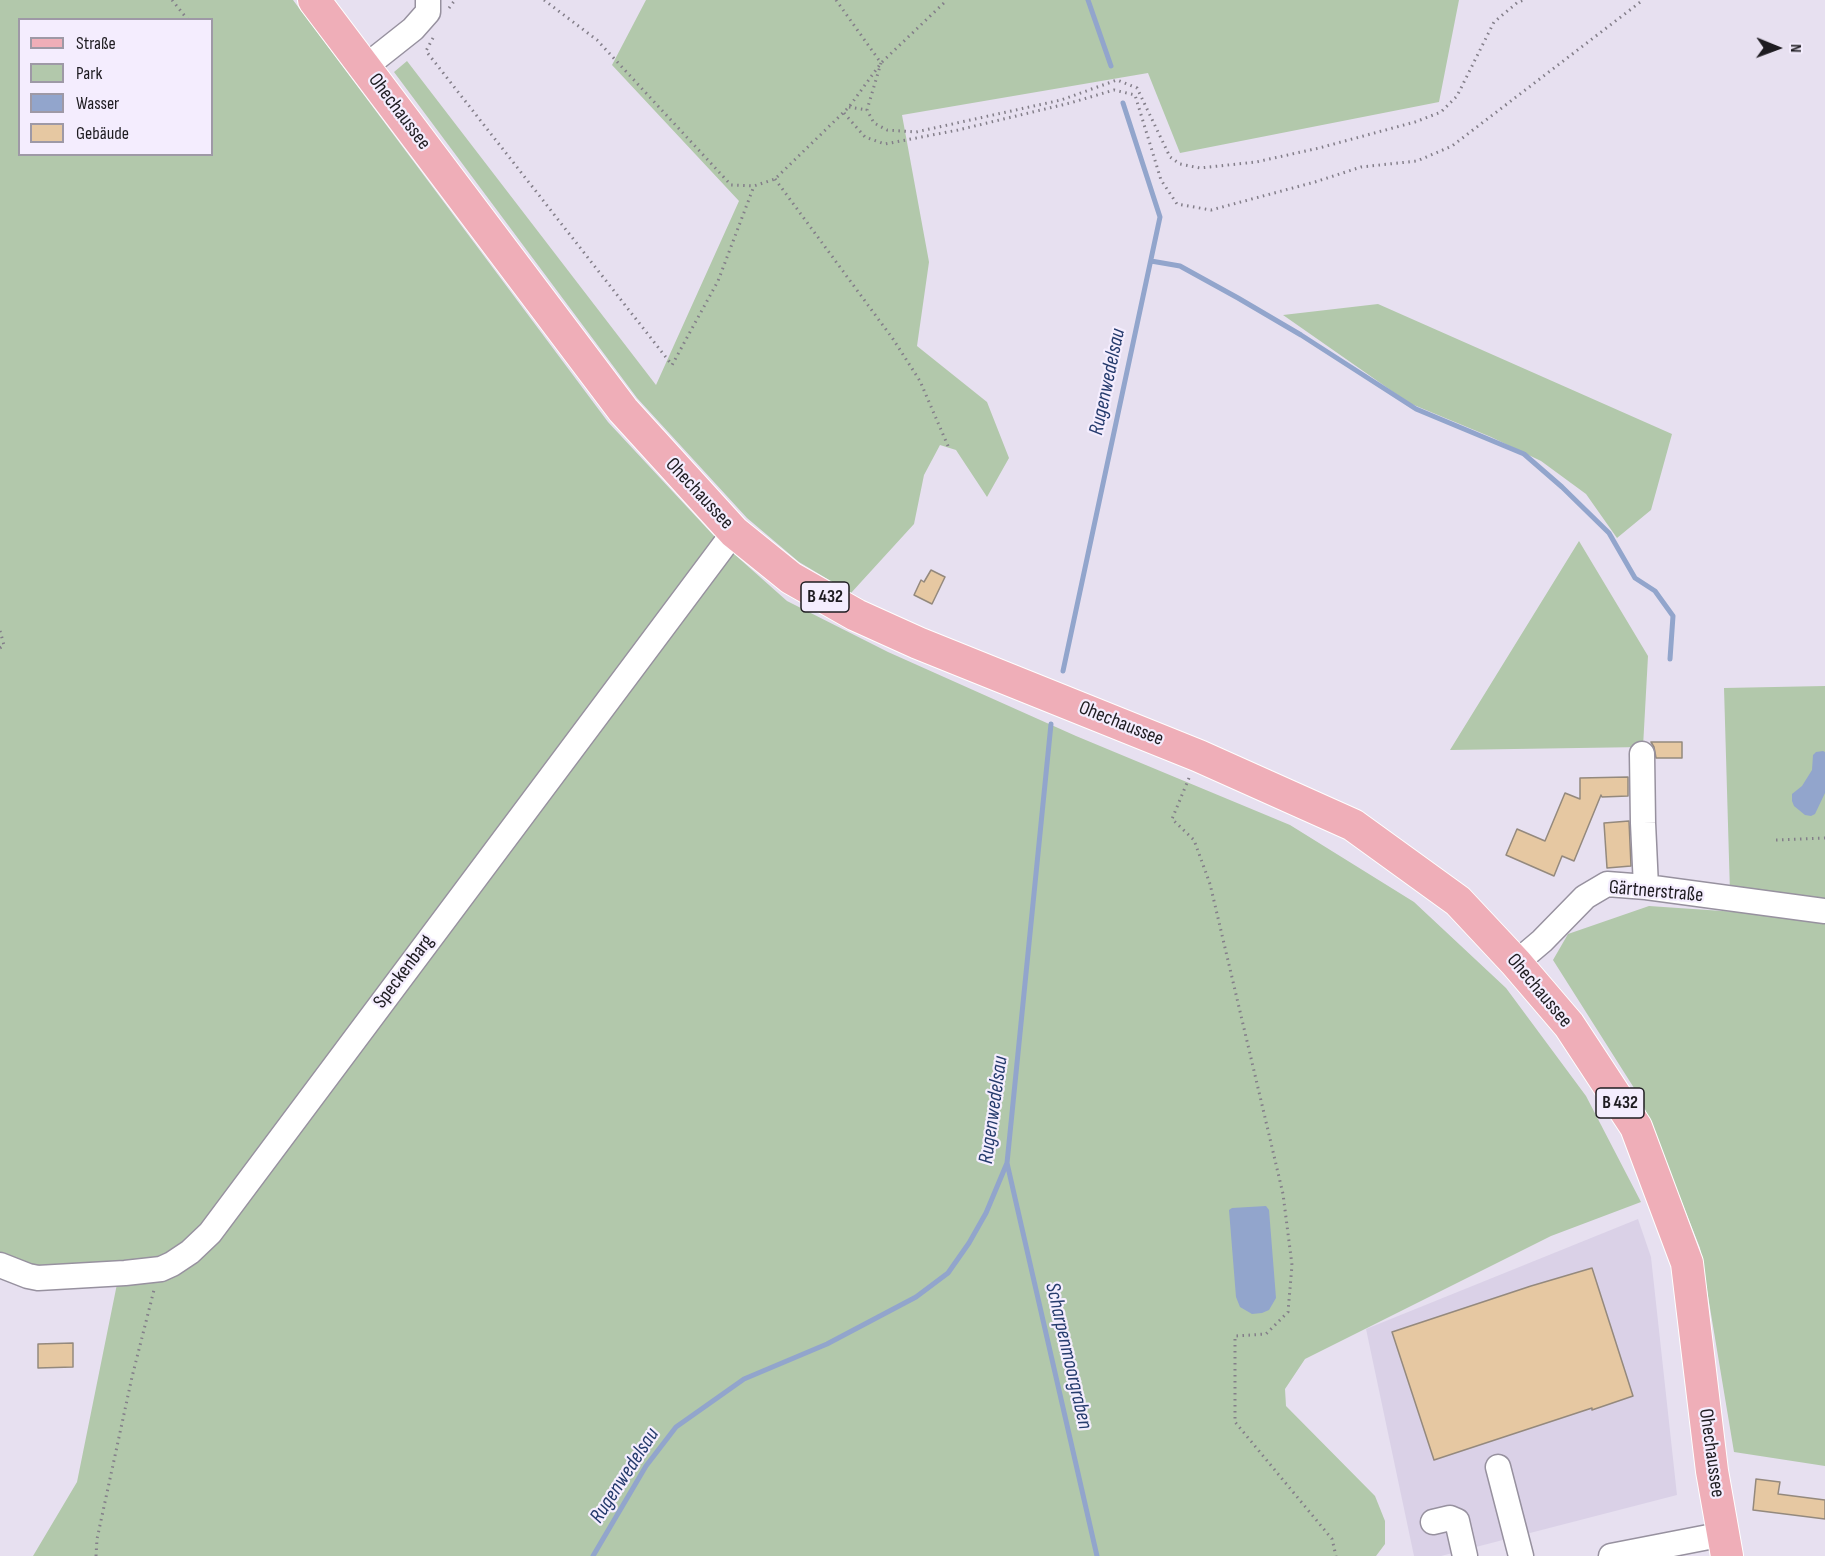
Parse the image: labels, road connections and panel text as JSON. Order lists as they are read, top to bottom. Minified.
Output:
{"streets":{"main road":["Ohechaussee","B 432"],"street":["Gärtnerstraße","Speckenbarg"]},"crossings":[["Ohechaussee","Gärtnerstraße"],["Ohechaussee","Speckenbarg"]],"water":["Rugenwedelsau","Scharpenmoorgraben"],"legend":["Straße","Park","Wasser","Gebäude"],"north":"right"}
